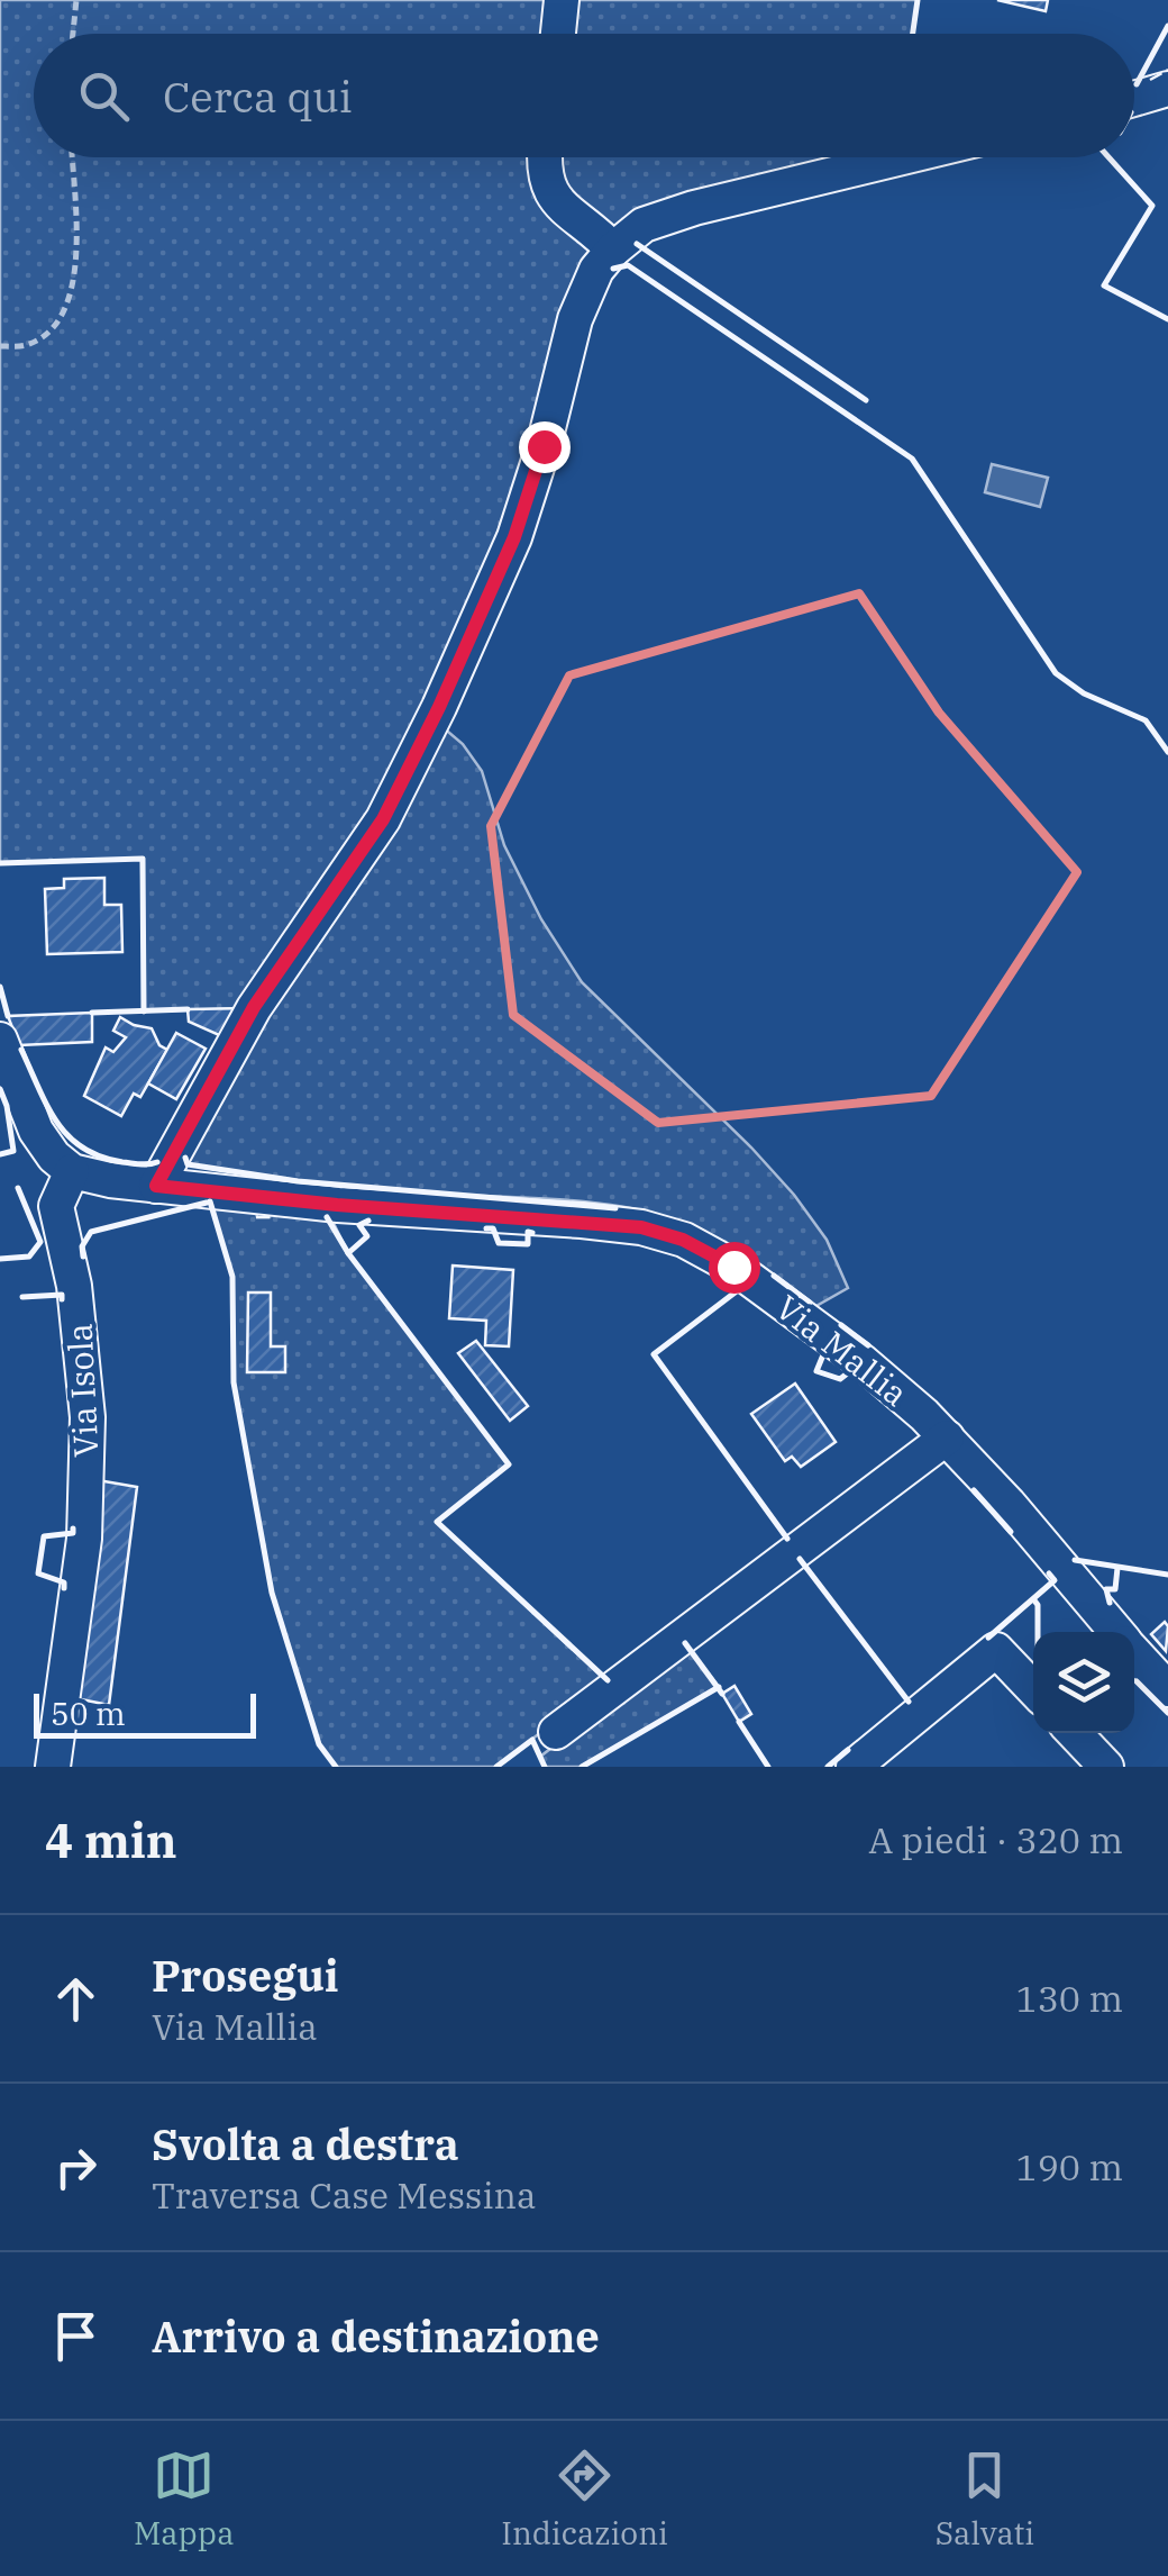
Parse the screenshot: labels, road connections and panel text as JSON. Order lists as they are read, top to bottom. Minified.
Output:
{"streets":{"street":["Via Mallia","Via Isola"]},"crossings":[["Via Mallia","Via Isola"]],"scale_bar":"50 m","page":{"search":"Cerca qui","scale":"50 m","heading":["4 min","A piedi · 320 m"],"list":[["Prosegui","Via Mallia","130 m"],["Svolta a destra","Traversa Case Messina","190 m"],"Arrivo a destinazione"],"nav":["Mappa","Indicazioni","Salvati"]}}
